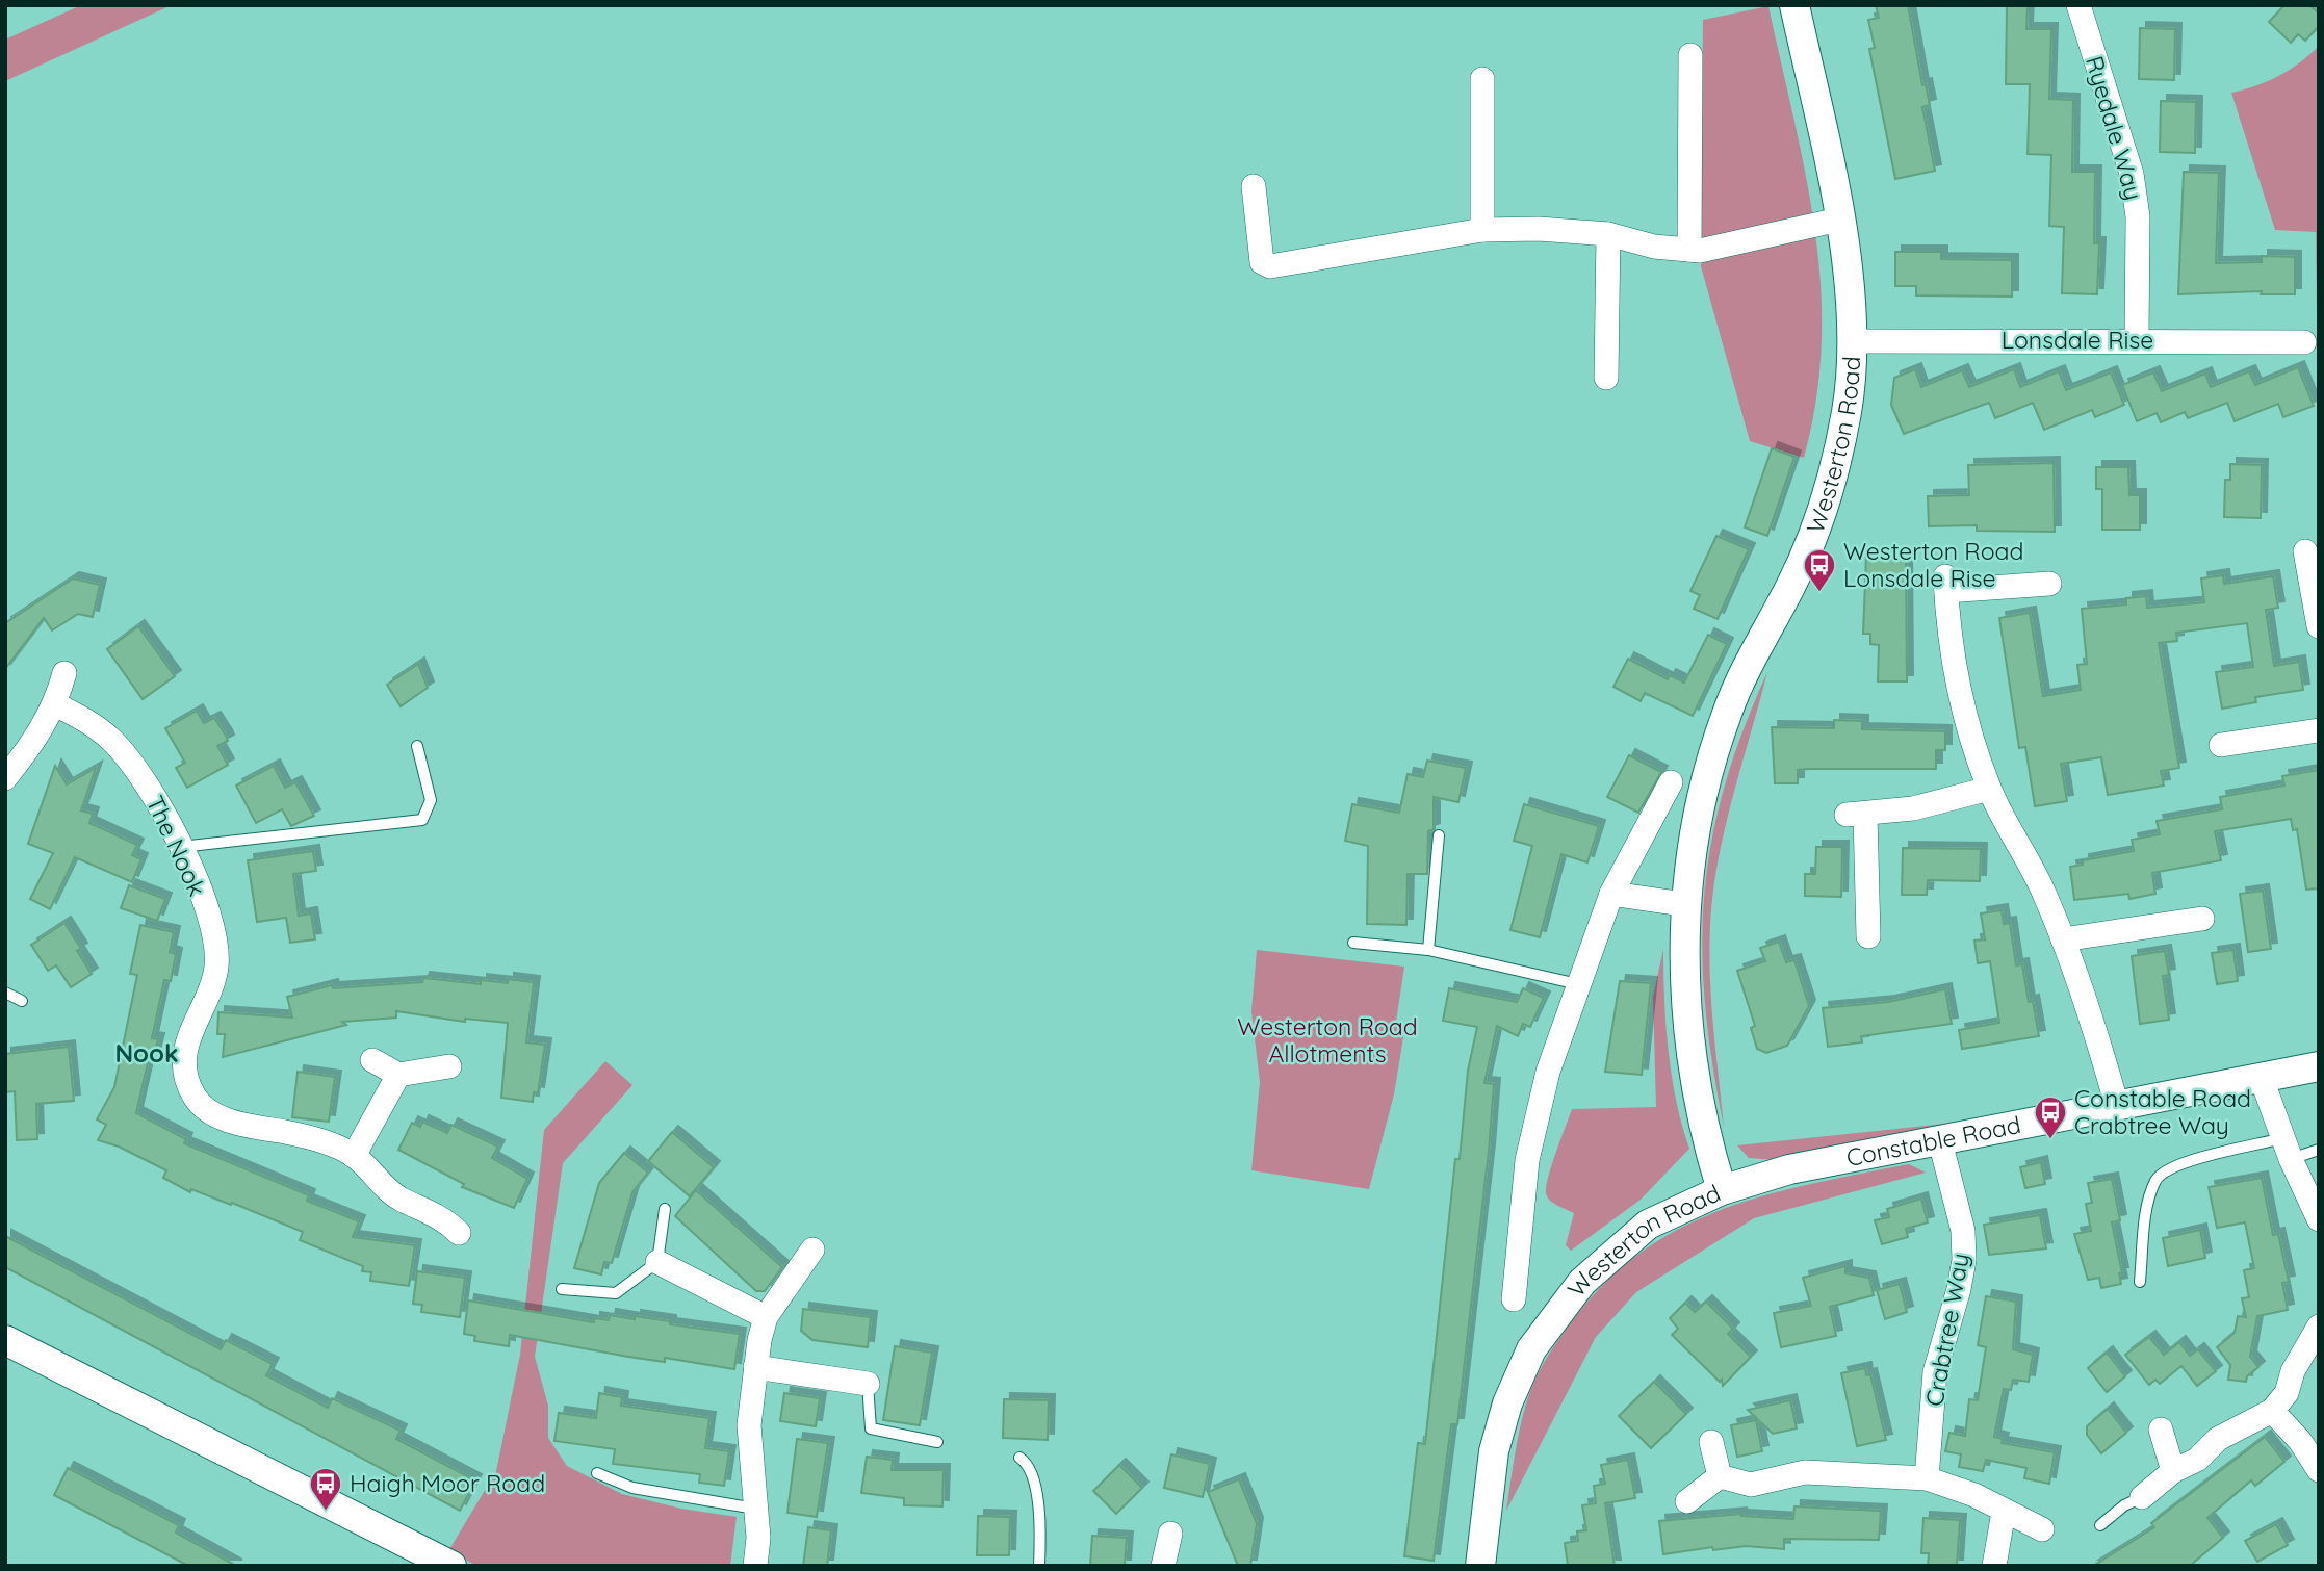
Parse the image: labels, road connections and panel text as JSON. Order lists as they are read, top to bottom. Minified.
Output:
{"streets":{"street":["Ryedale Way","Lonsdale Rise","Westerton Road","The Nook","Constable Road","Crabtree Way"]},"crossings":[["Ryedale Way","Lonsdale Rise"],["Lonsdale Rise","Westerton Road"],["Westerton Road","Constable Road"],["Constable Road","Crabtree Way"]],"districts":["Nook"],"parks":["Westerton Road Allotments"],"places":{"bus stop":["Westerton Road Lonsdale Rise","Constable Road Crabtree Way","Haigh Moor Road"]}}
